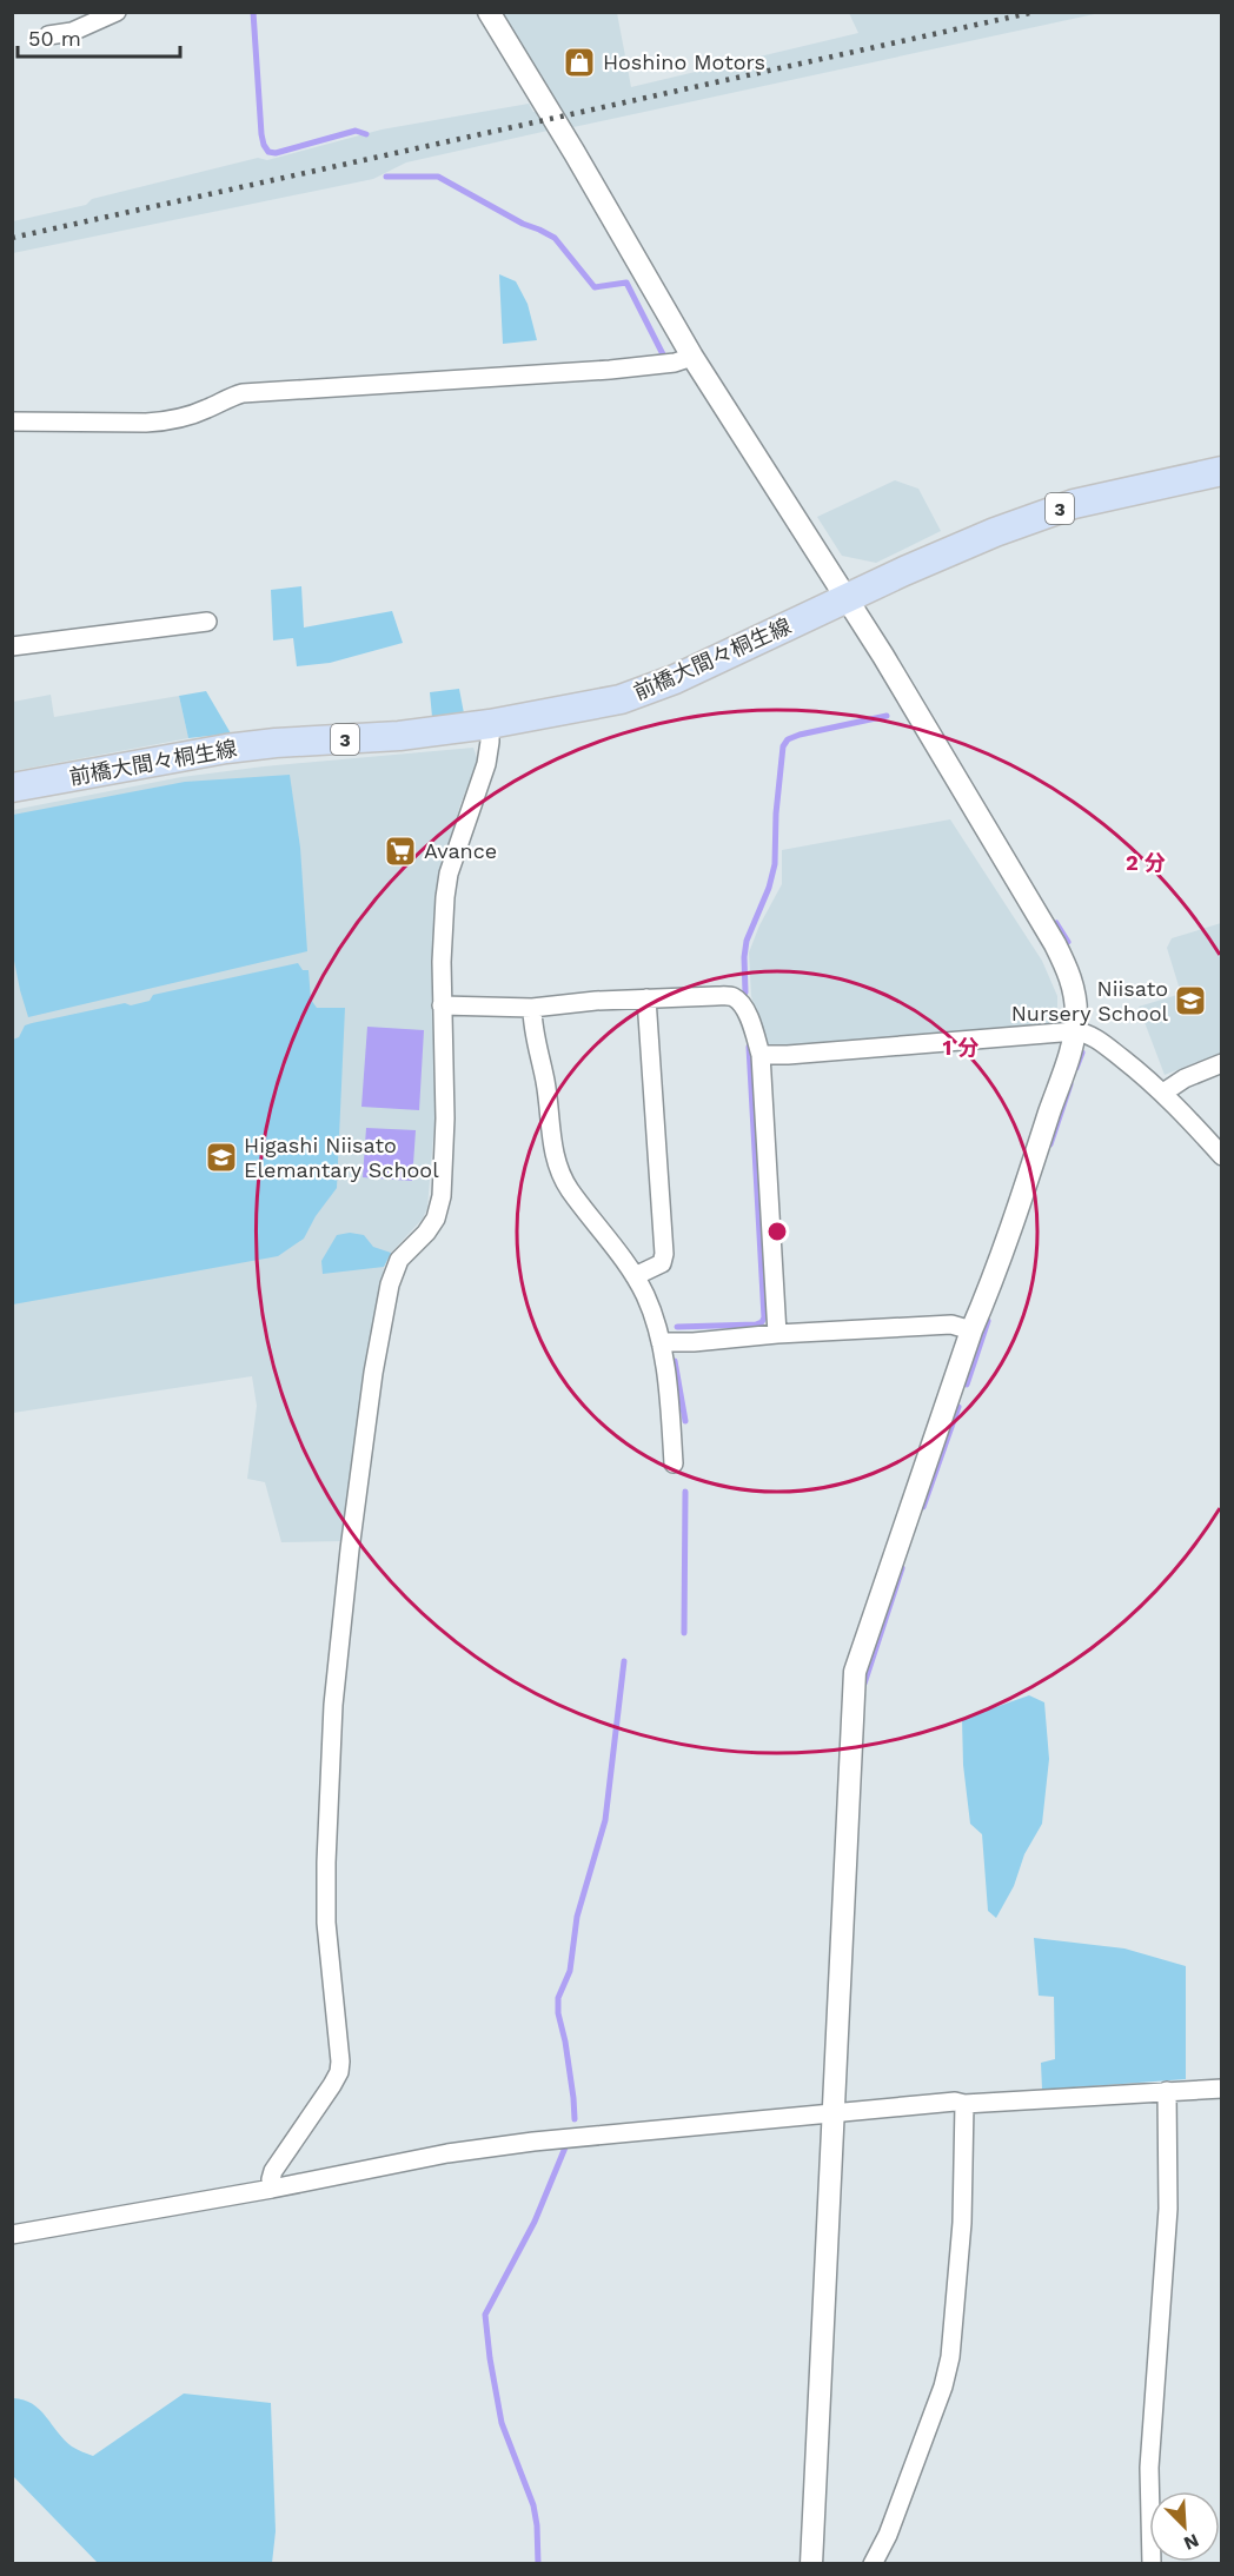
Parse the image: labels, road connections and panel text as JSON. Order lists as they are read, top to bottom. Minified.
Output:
{"streets":{"main road":["3","前橋大間々桐生線"]},"places":{"shop":["Hoshino Motors"],"supermarket":["Avance"],"school or university":["Niisato Nursery School","Higashi Niisato Elemantary School"]},"scale_bar":"50 m","north":"bottom right","rings":["2 分","1 分"]}
